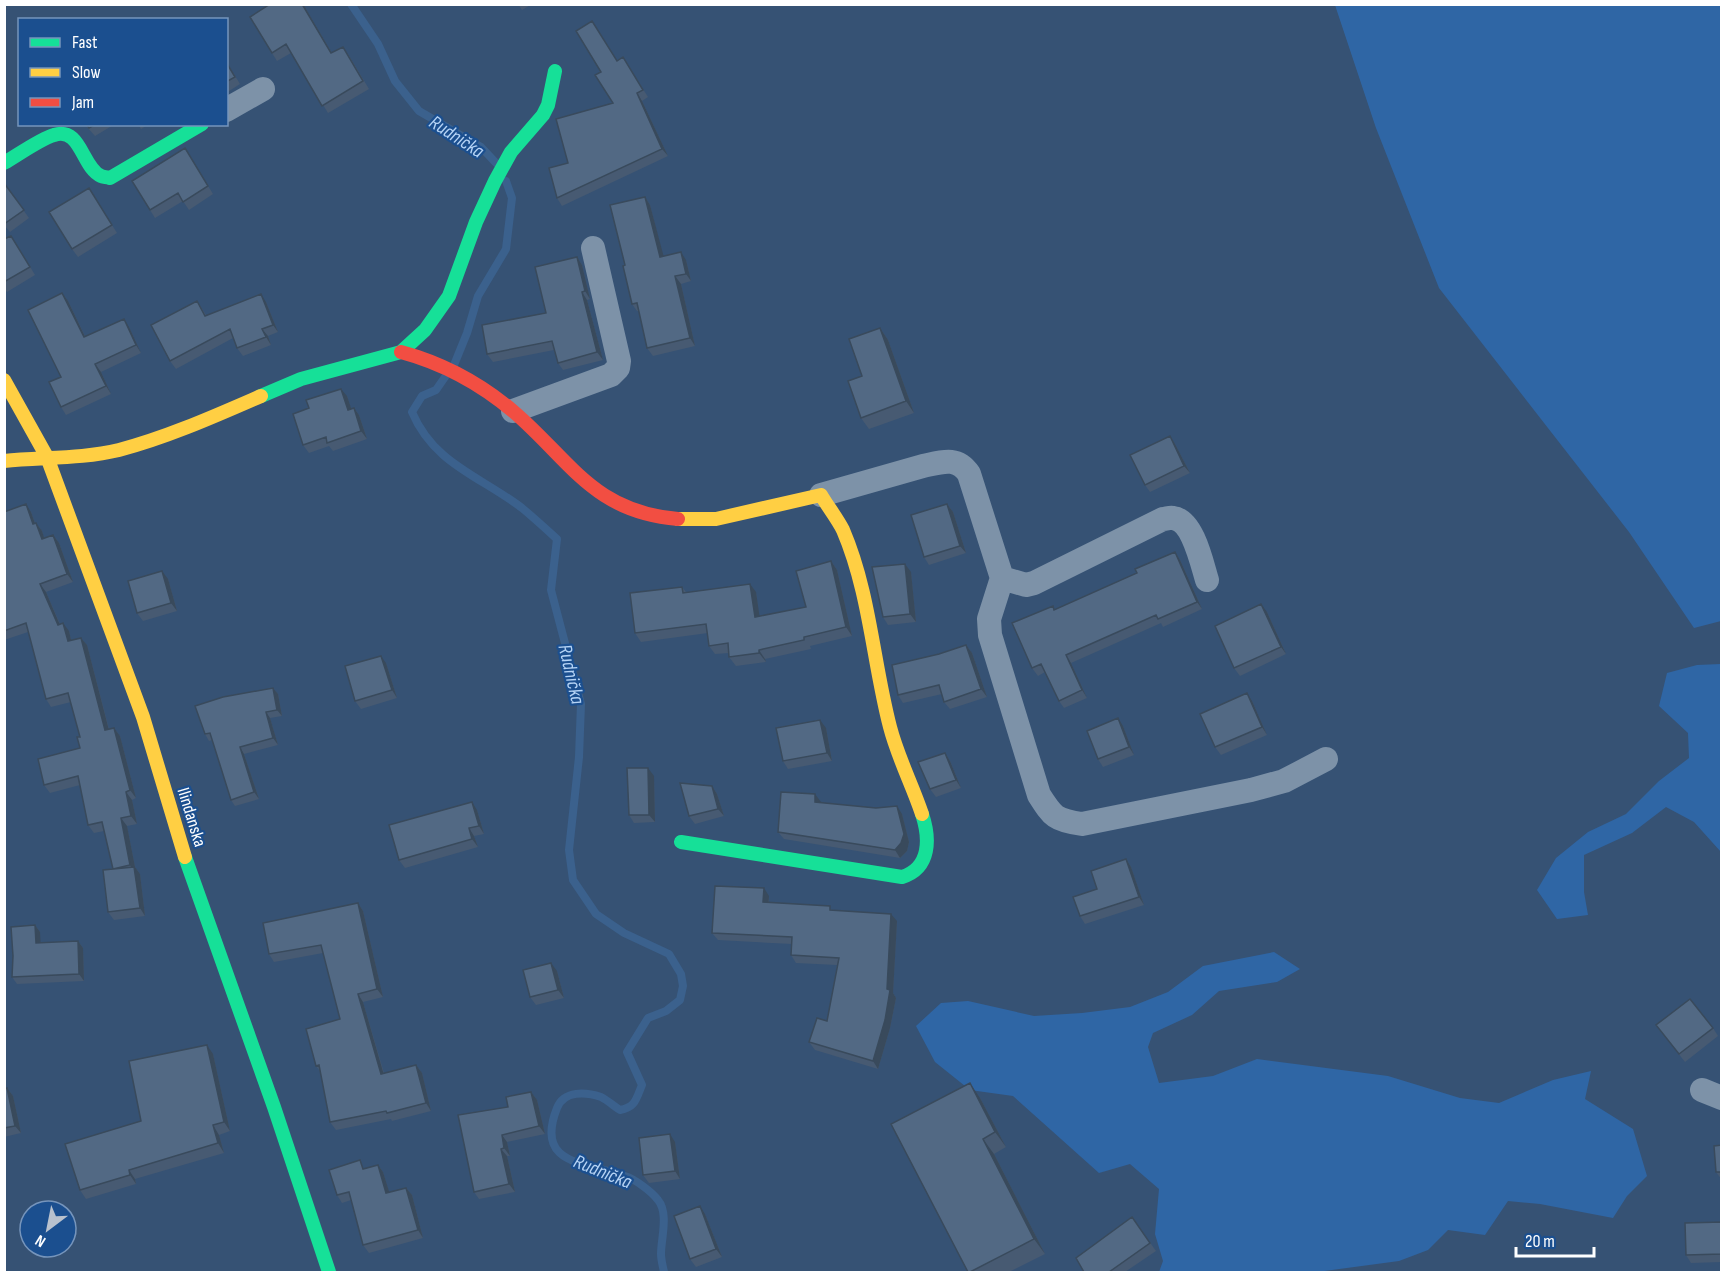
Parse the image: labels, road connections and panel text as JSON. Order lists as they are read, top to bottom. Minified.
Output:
{"streets":{"street":["Ilindanska"]},"water":["Rudnička"],"legend":["Fast","Slow","Jam"],"scale_bar":"20 m","north":"bottom left"}
